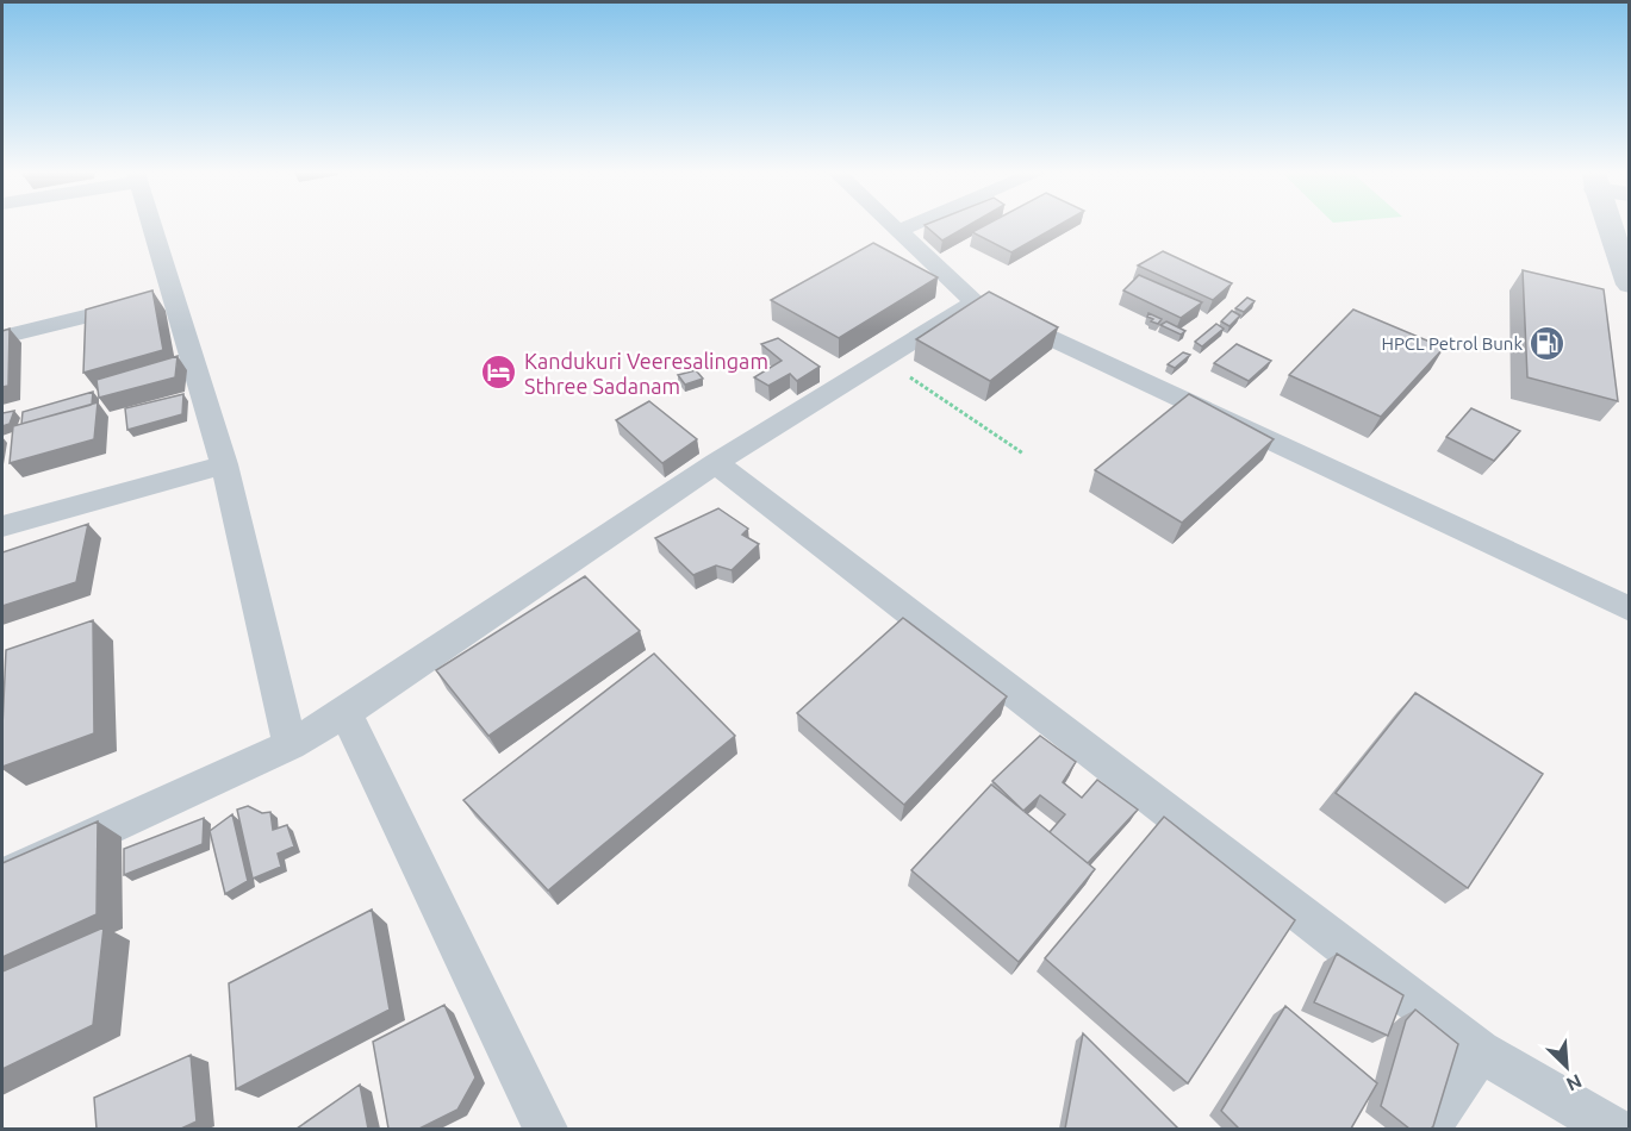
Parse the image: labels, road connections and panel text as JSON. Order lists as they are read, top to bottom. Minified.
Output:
{"places":{"fuel station":["HPCL Petrol Bunk"],"hotel":["Kandukuri Veeresalingam Sthree Sadanam"]},"north":"bottom right"}
